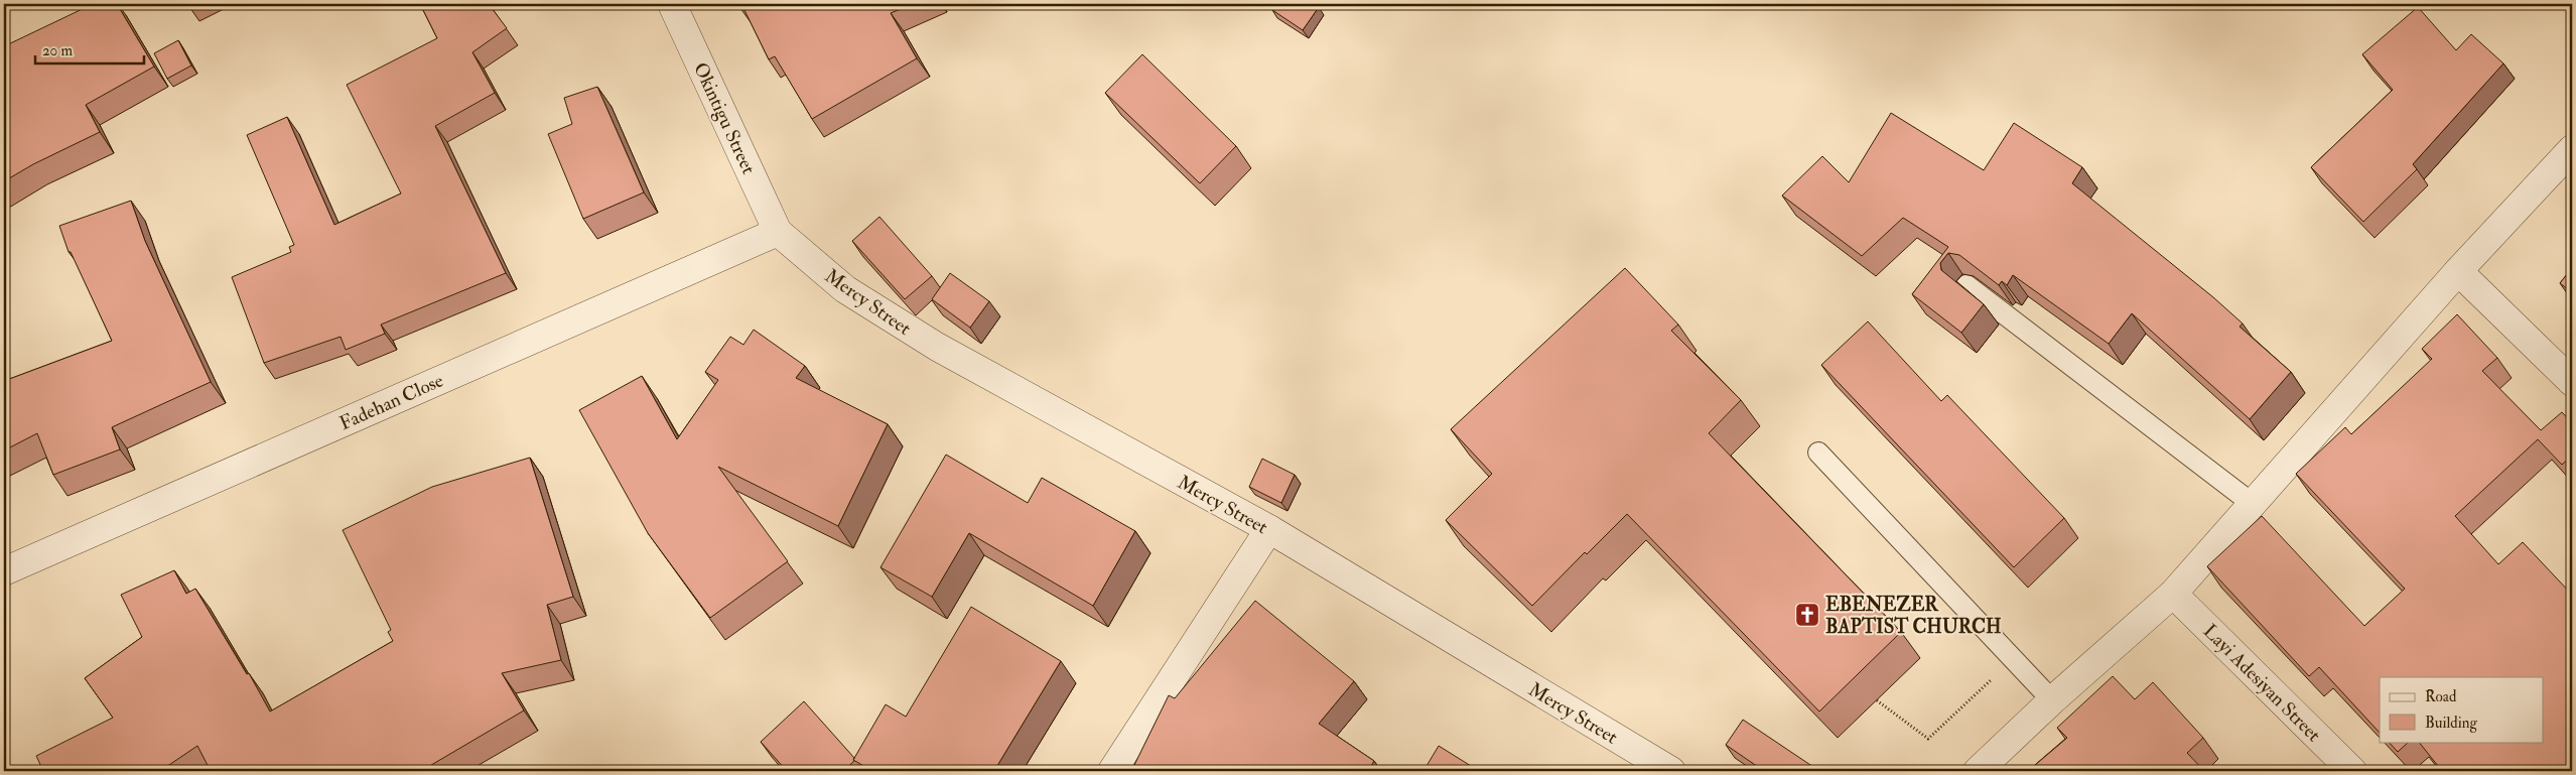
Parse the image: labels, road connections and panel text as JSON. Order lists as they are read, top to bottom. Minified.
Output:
{"streets":{"street":["Okintigu Street","Mercy Street","Fadehan Close","Layi Adesiyan Street"]},"crossings":[["Okintigu Street","Mercy Street"],["Okintigu Street","Fadehan Close"],["Mercy Street","Fadehan Close"]],"places":{"church":["EBENEZER BAPTIST CHURCH"]},"legend":["Road","Building"],"scale_bar":"20 m"}
